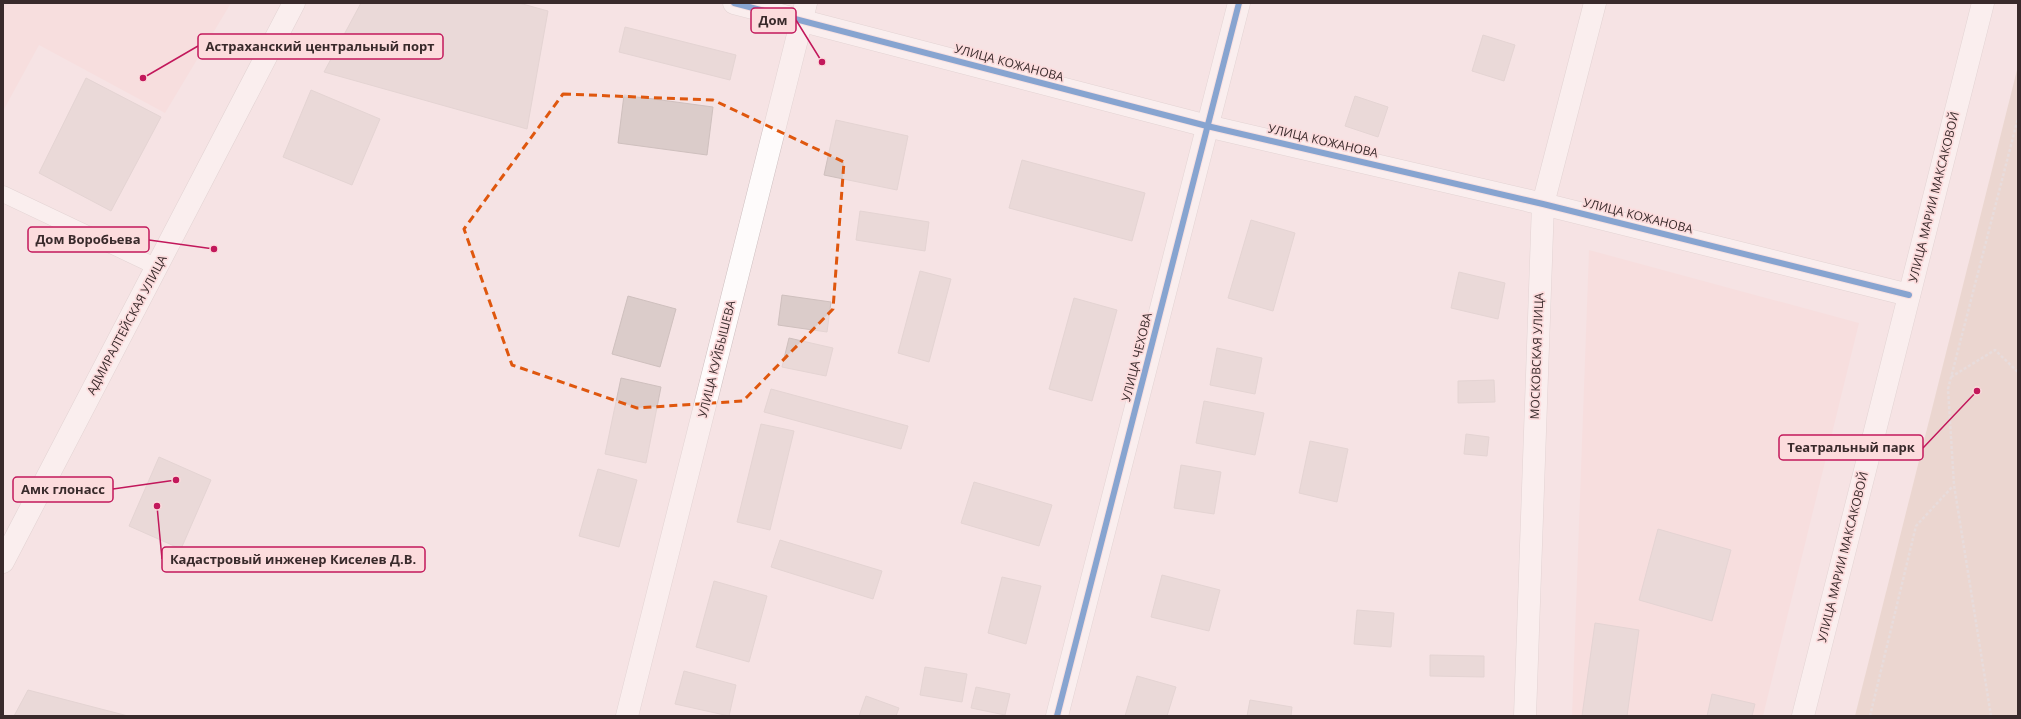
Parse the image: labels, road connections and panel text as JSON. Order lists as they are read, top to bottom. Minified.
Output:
{"streets":{"street":["УЛИЦА КОЖАНОВА","УЛИЦА МАРИИ МАКСАКОВОЙ","АДМИРАЛТЕЙСКАЯ УЛИЦА","МОСКОВСКАЯ УЛИЦА","УЛИЦА ЧЕХОВА","УЛИЦА КУЙБЫШЕВА"]},"crossings":[["УЛИЦА КОЖАНОВА","УЛИЦА МАРИИ МАКСАКОВОЙ"],["УЛИЦА КОЖАНОВА","МОСКОВСКАЯ УЛИЦА"],["УЛИЦА КОЖАНОВА","УЛИЦА ЧЕХОВА"],["УЛИЦА КОЖАНОВА","УЛИЦА КУЙБЫШЕВА"]],"places":["Дом","Астраханский центральный порт","Дом Воробьева","Театральный парк","Амк глонасс","Кадастровый инженер Киселев Д.В."]}
